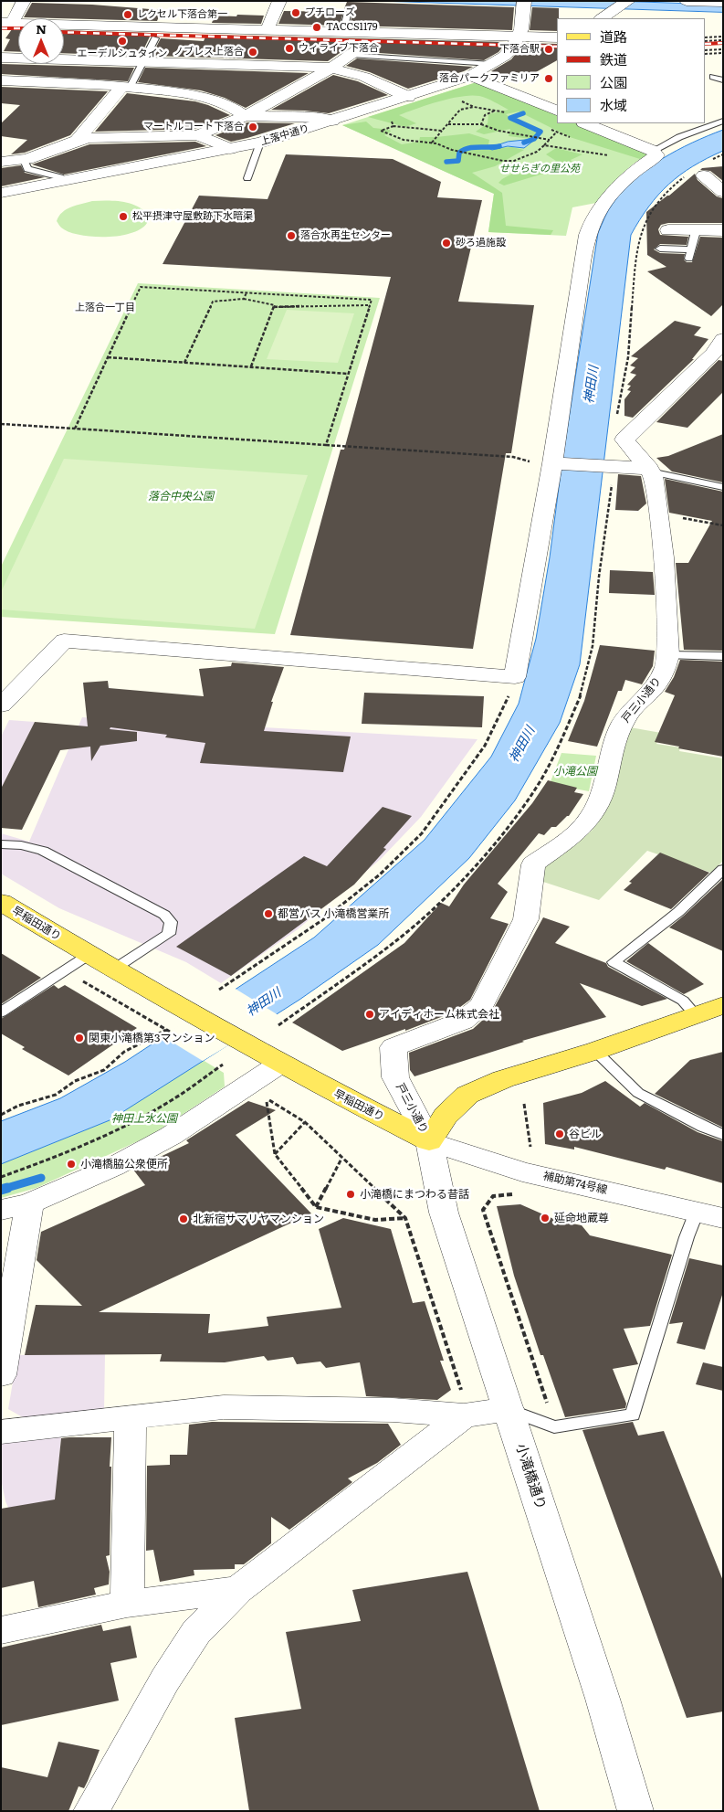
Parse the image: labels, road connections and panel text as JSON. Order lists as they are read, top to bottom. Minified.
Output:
{"streets":{"main road":["早稲田通り"],"street":["上落中通り","戸三小通り","補助第74号線","小滝橋通り"]},"crossings":[["戸三小通り","早稲田通り"],["戸三小通り","補助第74号線"],["戸三小通り","小滝橋通り"],["早稲田通り","補助第74号線"],["早稲田通り","小滝橋通り"],["補助第74号線","小滝橋通り"]],"districts":["上落合一丁目"],"water":["神田川"],"parks":["せせらぎの里公苑","落合中央公園","小滝公園","神田上水公園"],"places":["プチローズ","レクセル下落合第一","TACCS1179","エーデルシュタイン","ウィライブ下落合","下落合駅","ノブレス上落合","落合パークファミリア","マートルコート下落合","松平摂津守屋敷跡下水暗渠","落合水再生センター","砂ろ過施設","都営バス 小滝橋営業所","アイディホーム株式会社","関東小滝橋第3マンション","谷ビル","小滝橋脇公衆便所","小滝橋にまつわる昔話","延命地蔵尊","北新宿サマリヤマンション"],"legend":["道路","鉄道","公園","水域"],"north":"top"}
